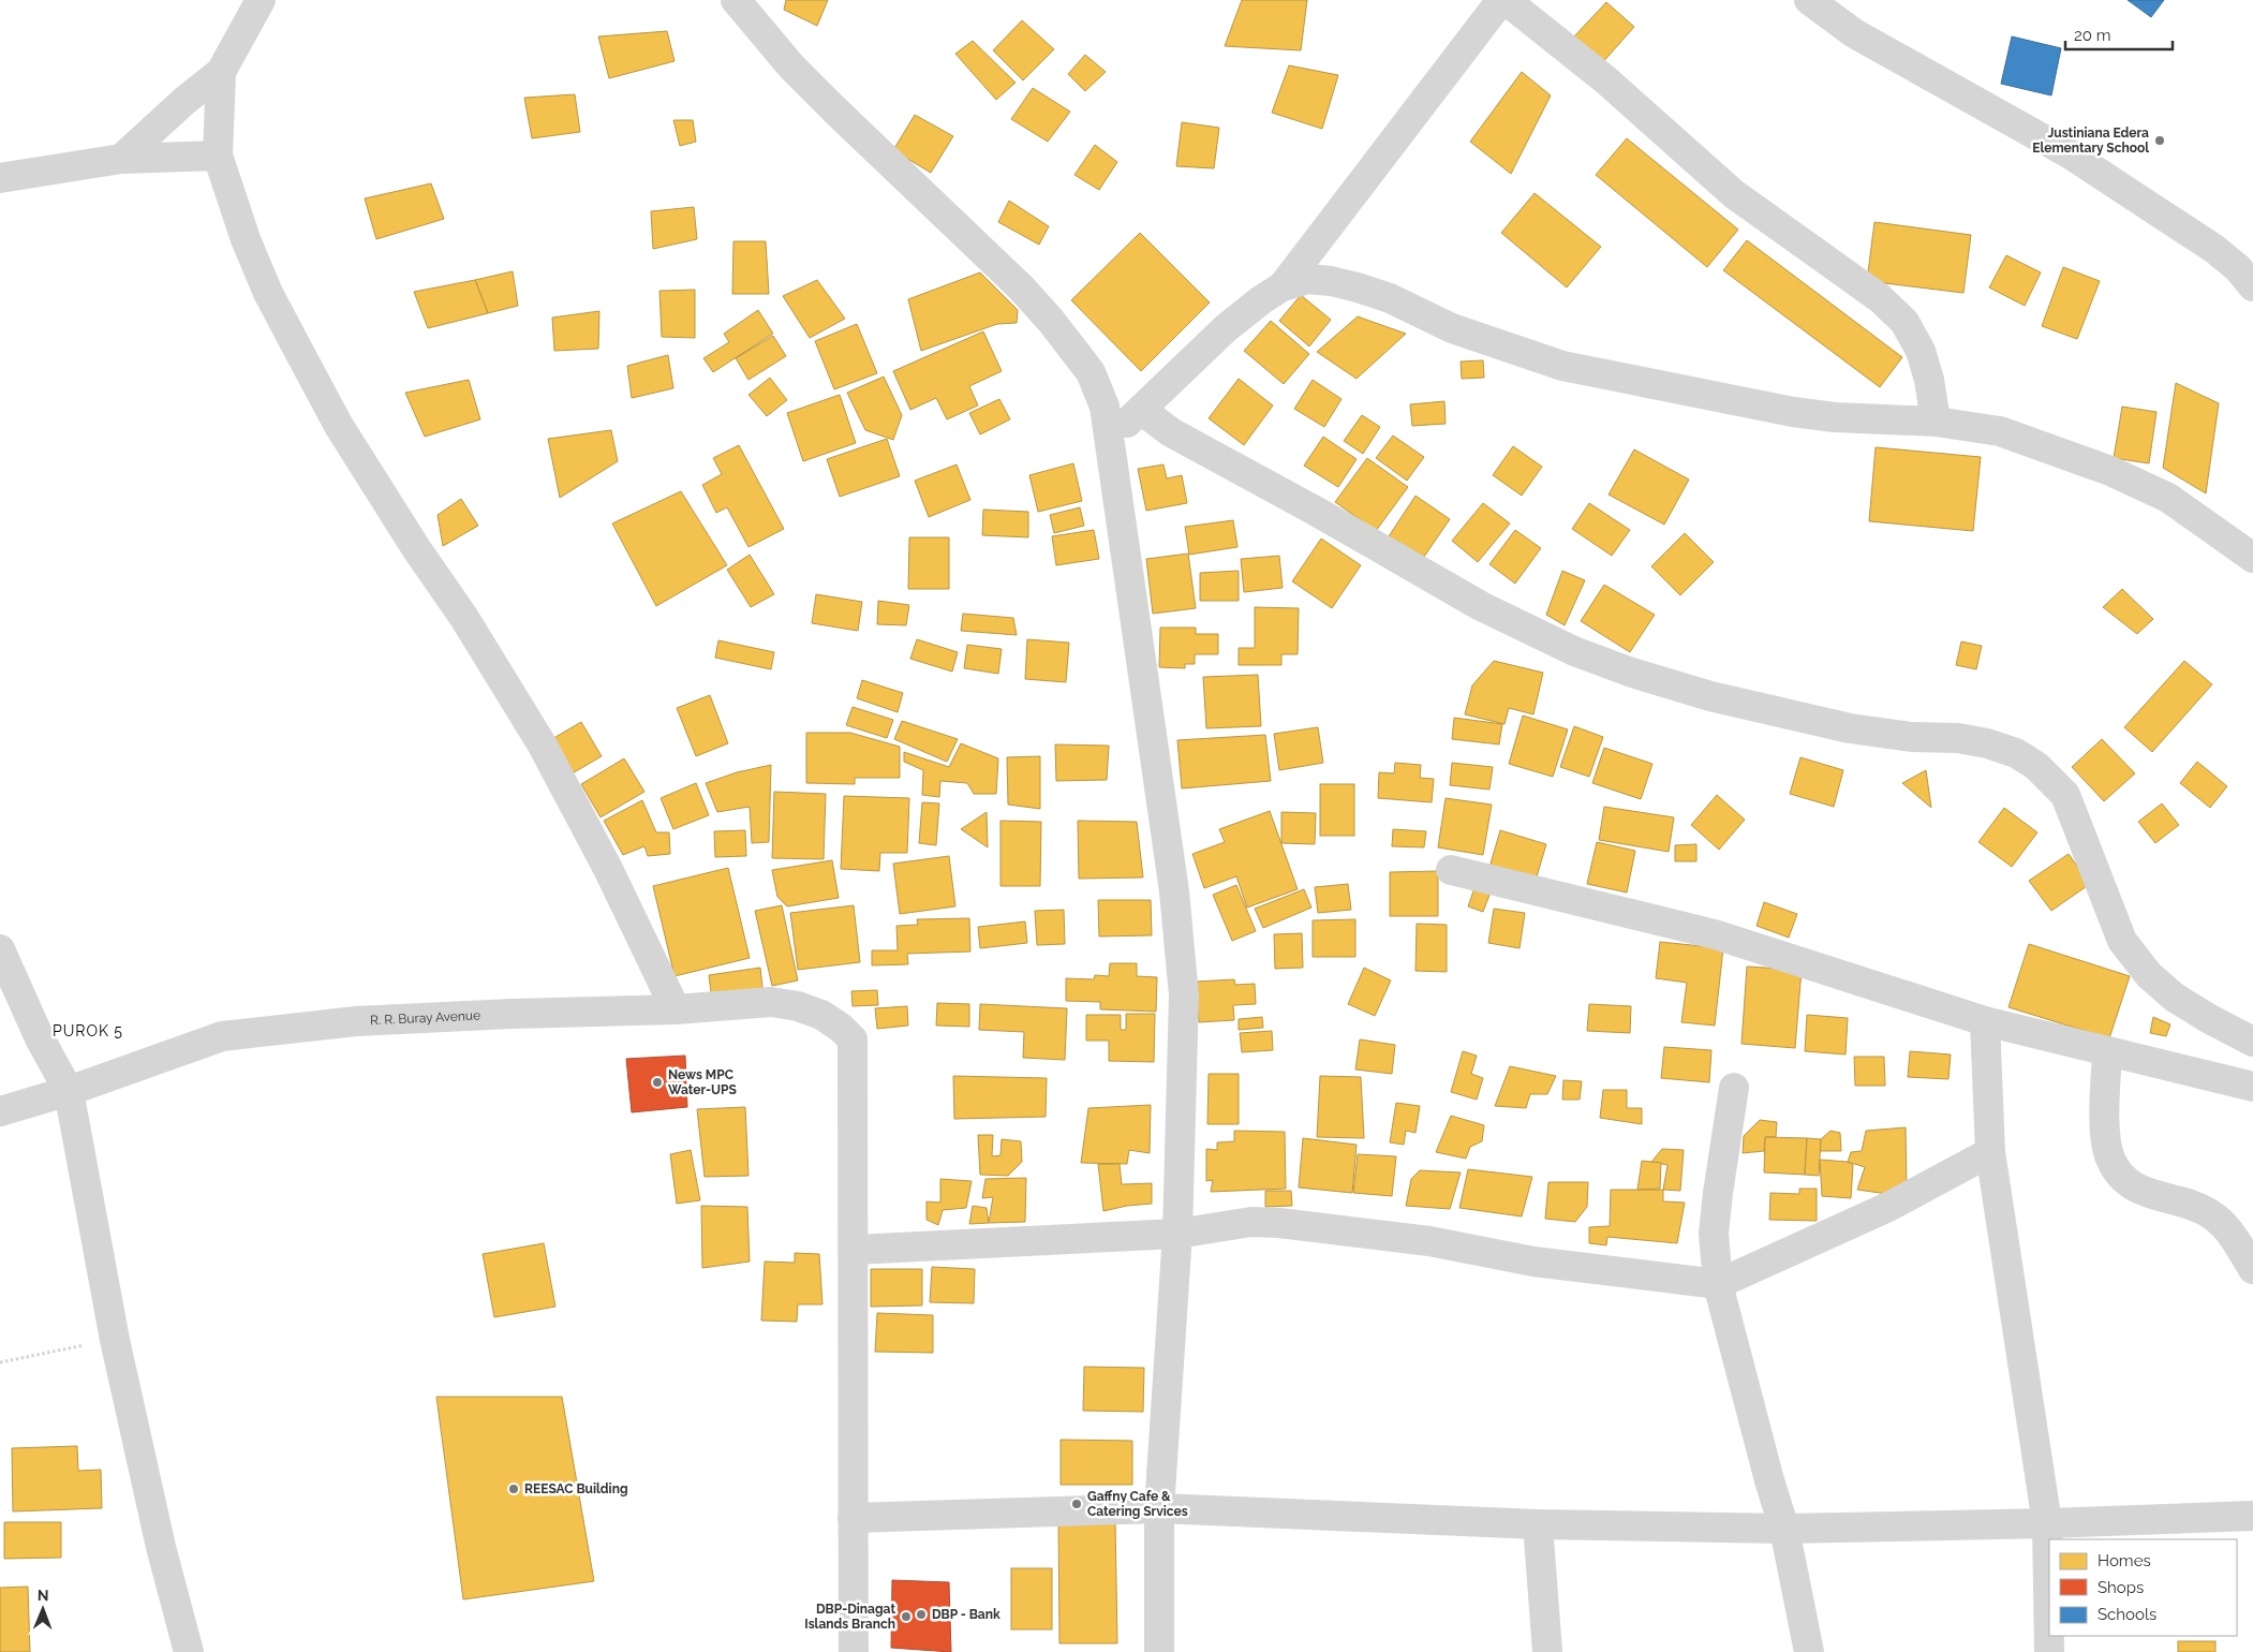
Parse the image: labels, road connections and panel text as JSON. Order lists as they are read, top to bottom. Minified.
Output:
{"streets":{"street":["R. R. Buray Avenue"]},"districts":["PUROK 5"],"places":["Justiniana Edera Elementary School","News MPC Water-UPS","REESAC Building","Gaffny Cafe & Catering Srvices","DBP - Bank","DBP-Dinagat Islands Branch"],"legend":["Homes","Shops","Schools"],"scale_bar":"20 m","north":"top"}
